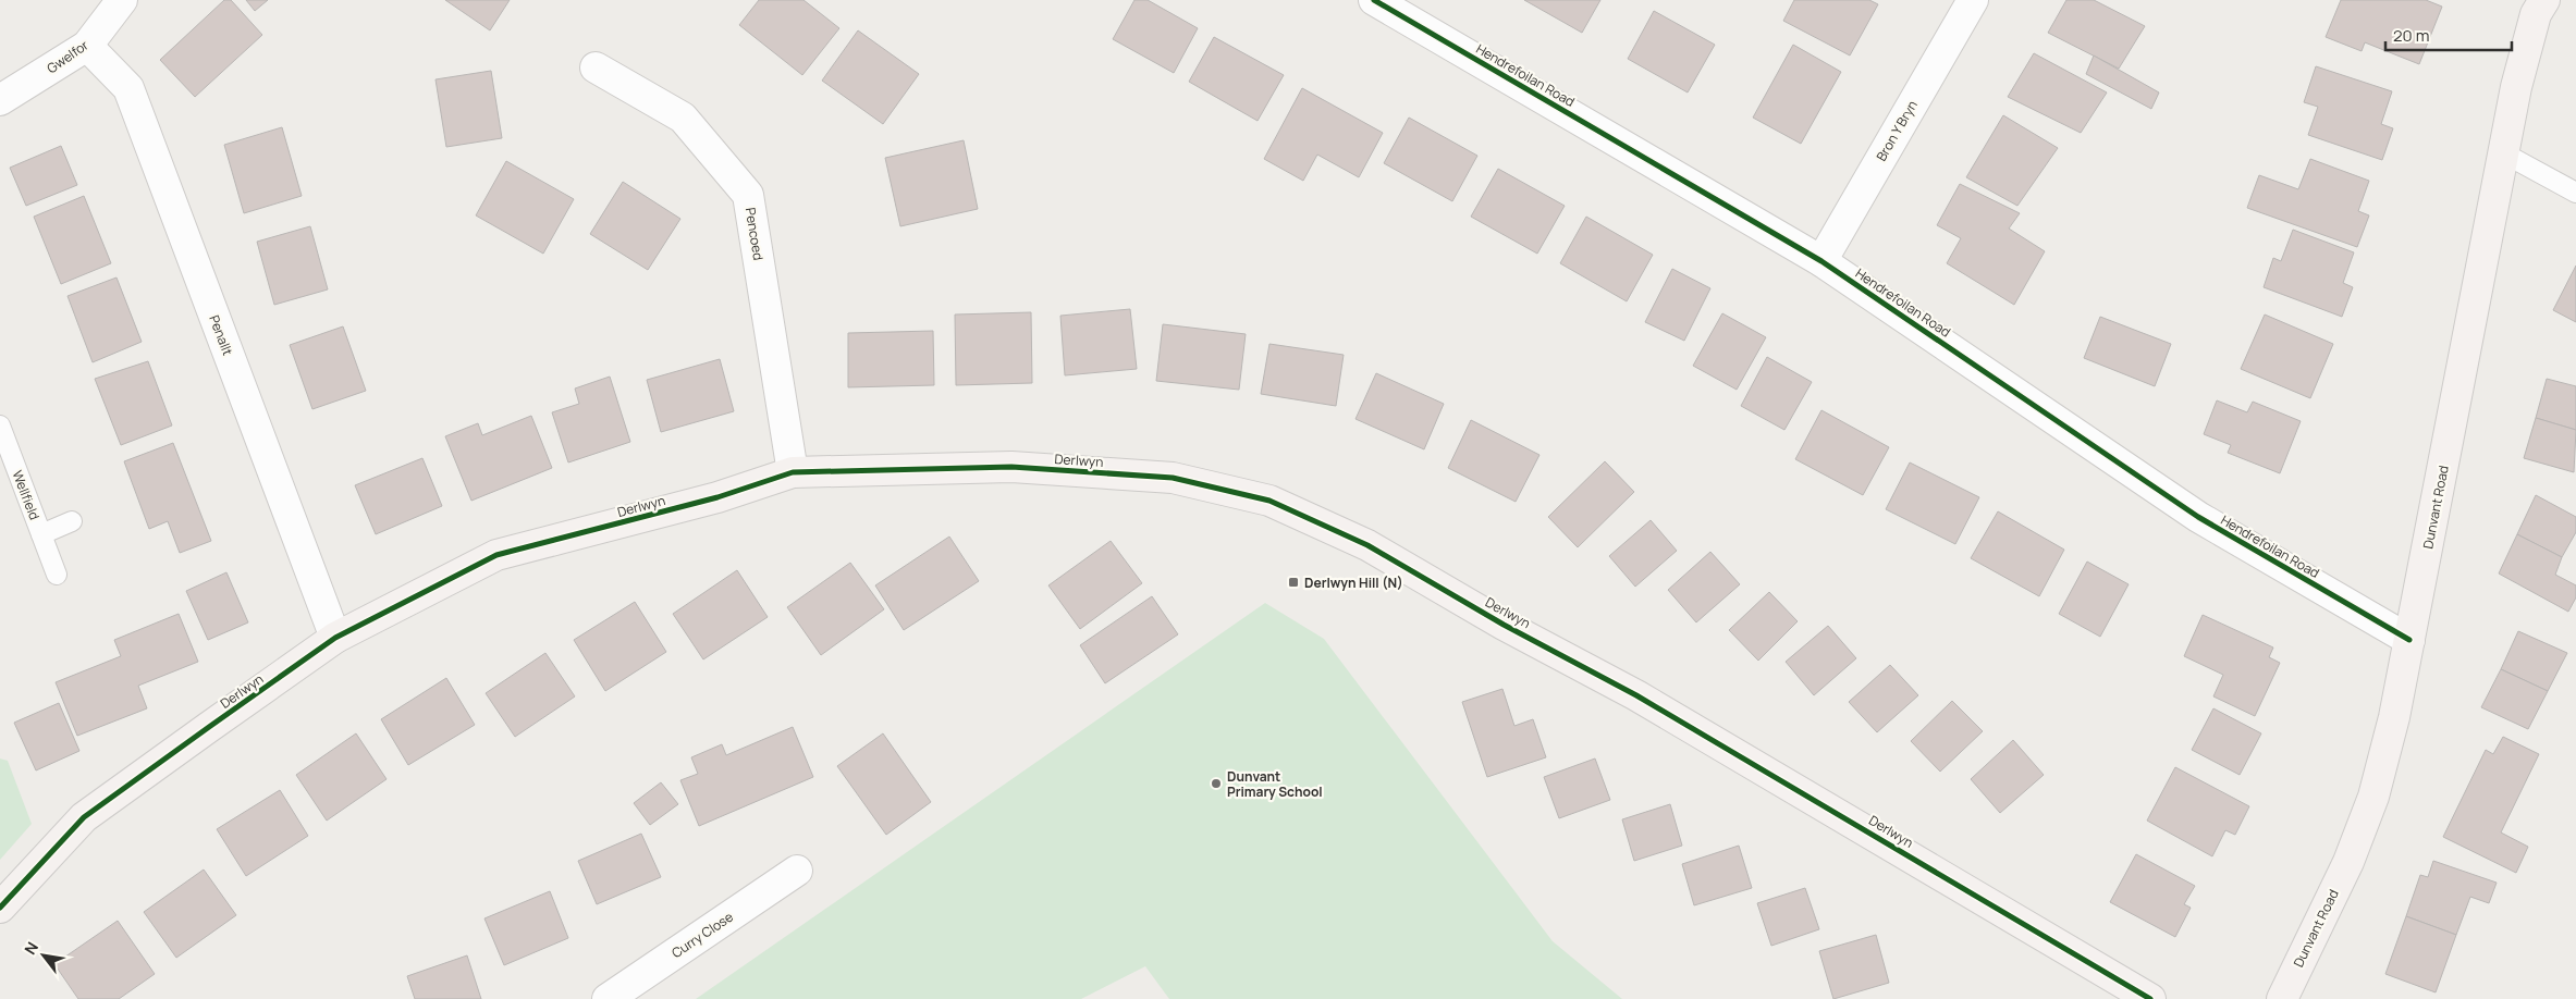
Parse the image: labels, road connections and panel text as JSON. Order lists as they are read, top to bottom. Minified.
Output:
{"streets":{"street":["Gwelfor","Hendrefoilan Road","Bron Y Bryn","Pencoed","Penallt","Derlwyn","Dunvant Road","Curry Close"],"lane":["Wellfield"]},"crossings":[["Gwelfor","Penallt"],["Hendrefoilan Road","Bron Y Bryn"],["Hendrefoilan Road","Dunvant Road"],["Pencoed","Derlwyn"],["Penallt","Derlwyn"]],"places":{"transit":["Derlwyn Hill (N)"],"other":["Dunvant Primary School"]},"scale_bar":"20 m","north":"top left"}
